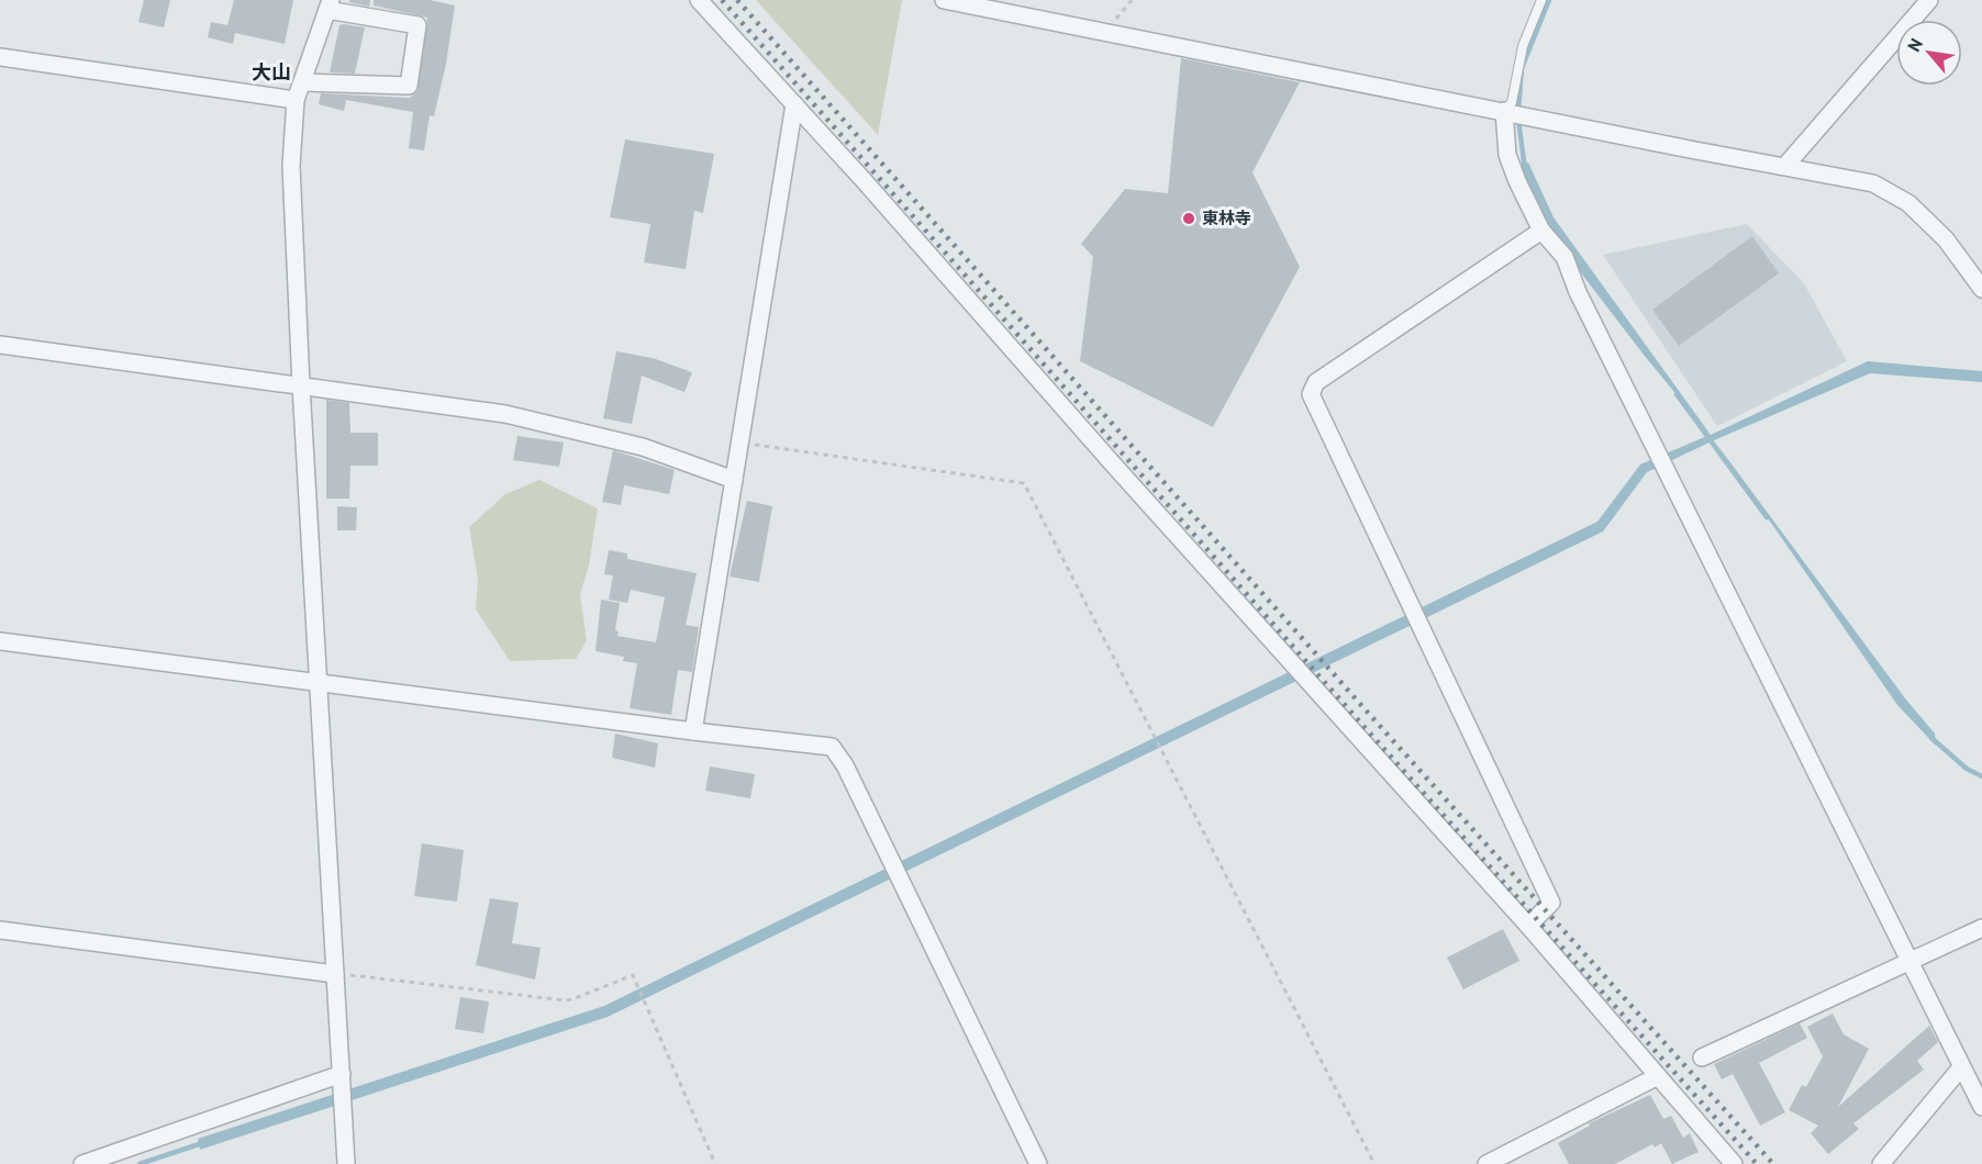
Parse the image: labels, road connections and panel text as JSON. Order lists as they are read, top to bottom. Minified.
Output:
{"districts":["大山"],"places":["東林寺"],"north":"top left"}
